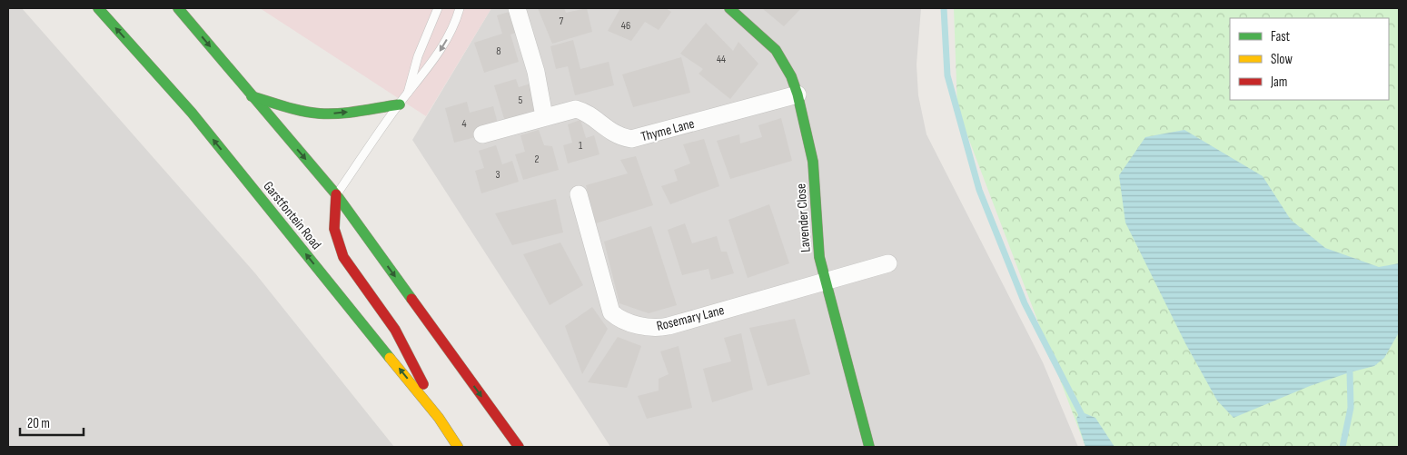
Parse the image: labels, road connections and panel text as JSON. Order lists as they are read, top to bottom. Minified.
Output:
{"streets":{"main road":["Garstfontein Road","Lavender Close"],"street":["Thyme Lane","Rosemary Lane"]},"crossings":[["Thyme Lane","Lavender Close"],["Lavender Close","Rosemary Lane"]],"house_numbers":["7","46","8","44","5","4","1","2","3"],"legend":["Fast","Slow","Jam"],"scale_bar":"20 m"}
